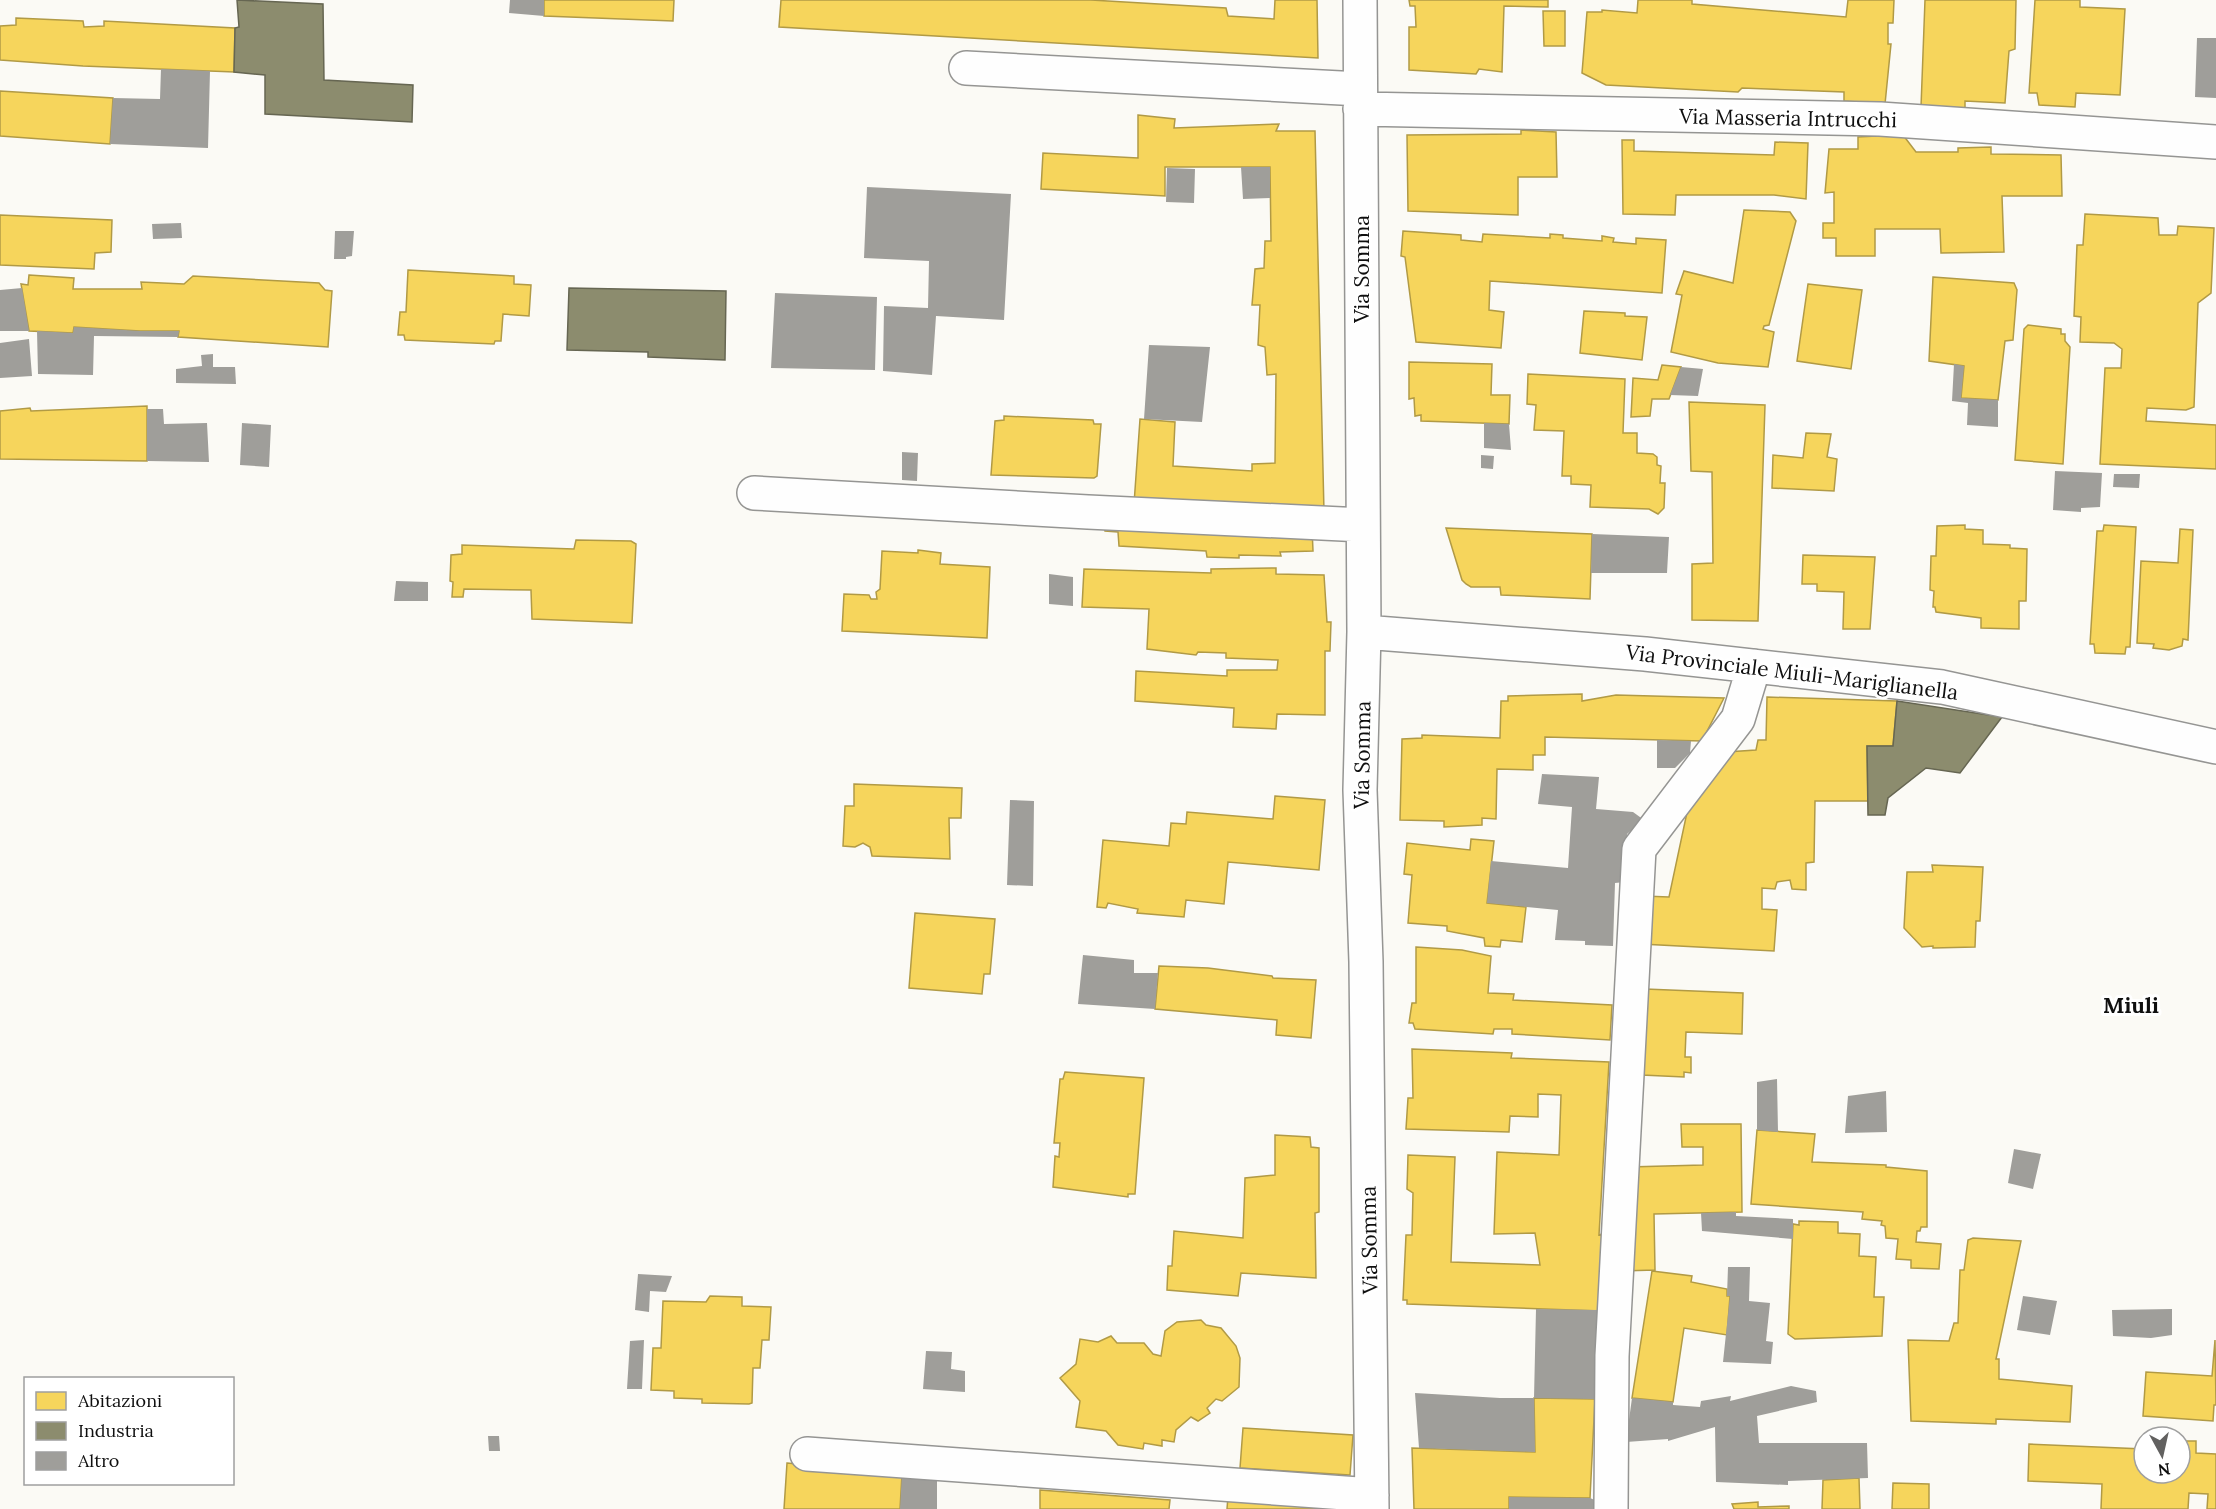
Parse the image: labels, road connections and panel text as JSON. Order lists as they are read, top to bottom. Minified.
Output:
{"streets":{"street":["Via Masseria Intrucchi","Via Somma","Via Provinciale Miuli-Mariglianella"]},"crossings":[["Via Masseria Intrucchi","Via Somma"],["Via Somma","Via Provinciale Miuli-Mariglianella"]],"districts":["Miuli"],"legend":["Abitazioni","Industria","Altro"],"north":"bottom"}
